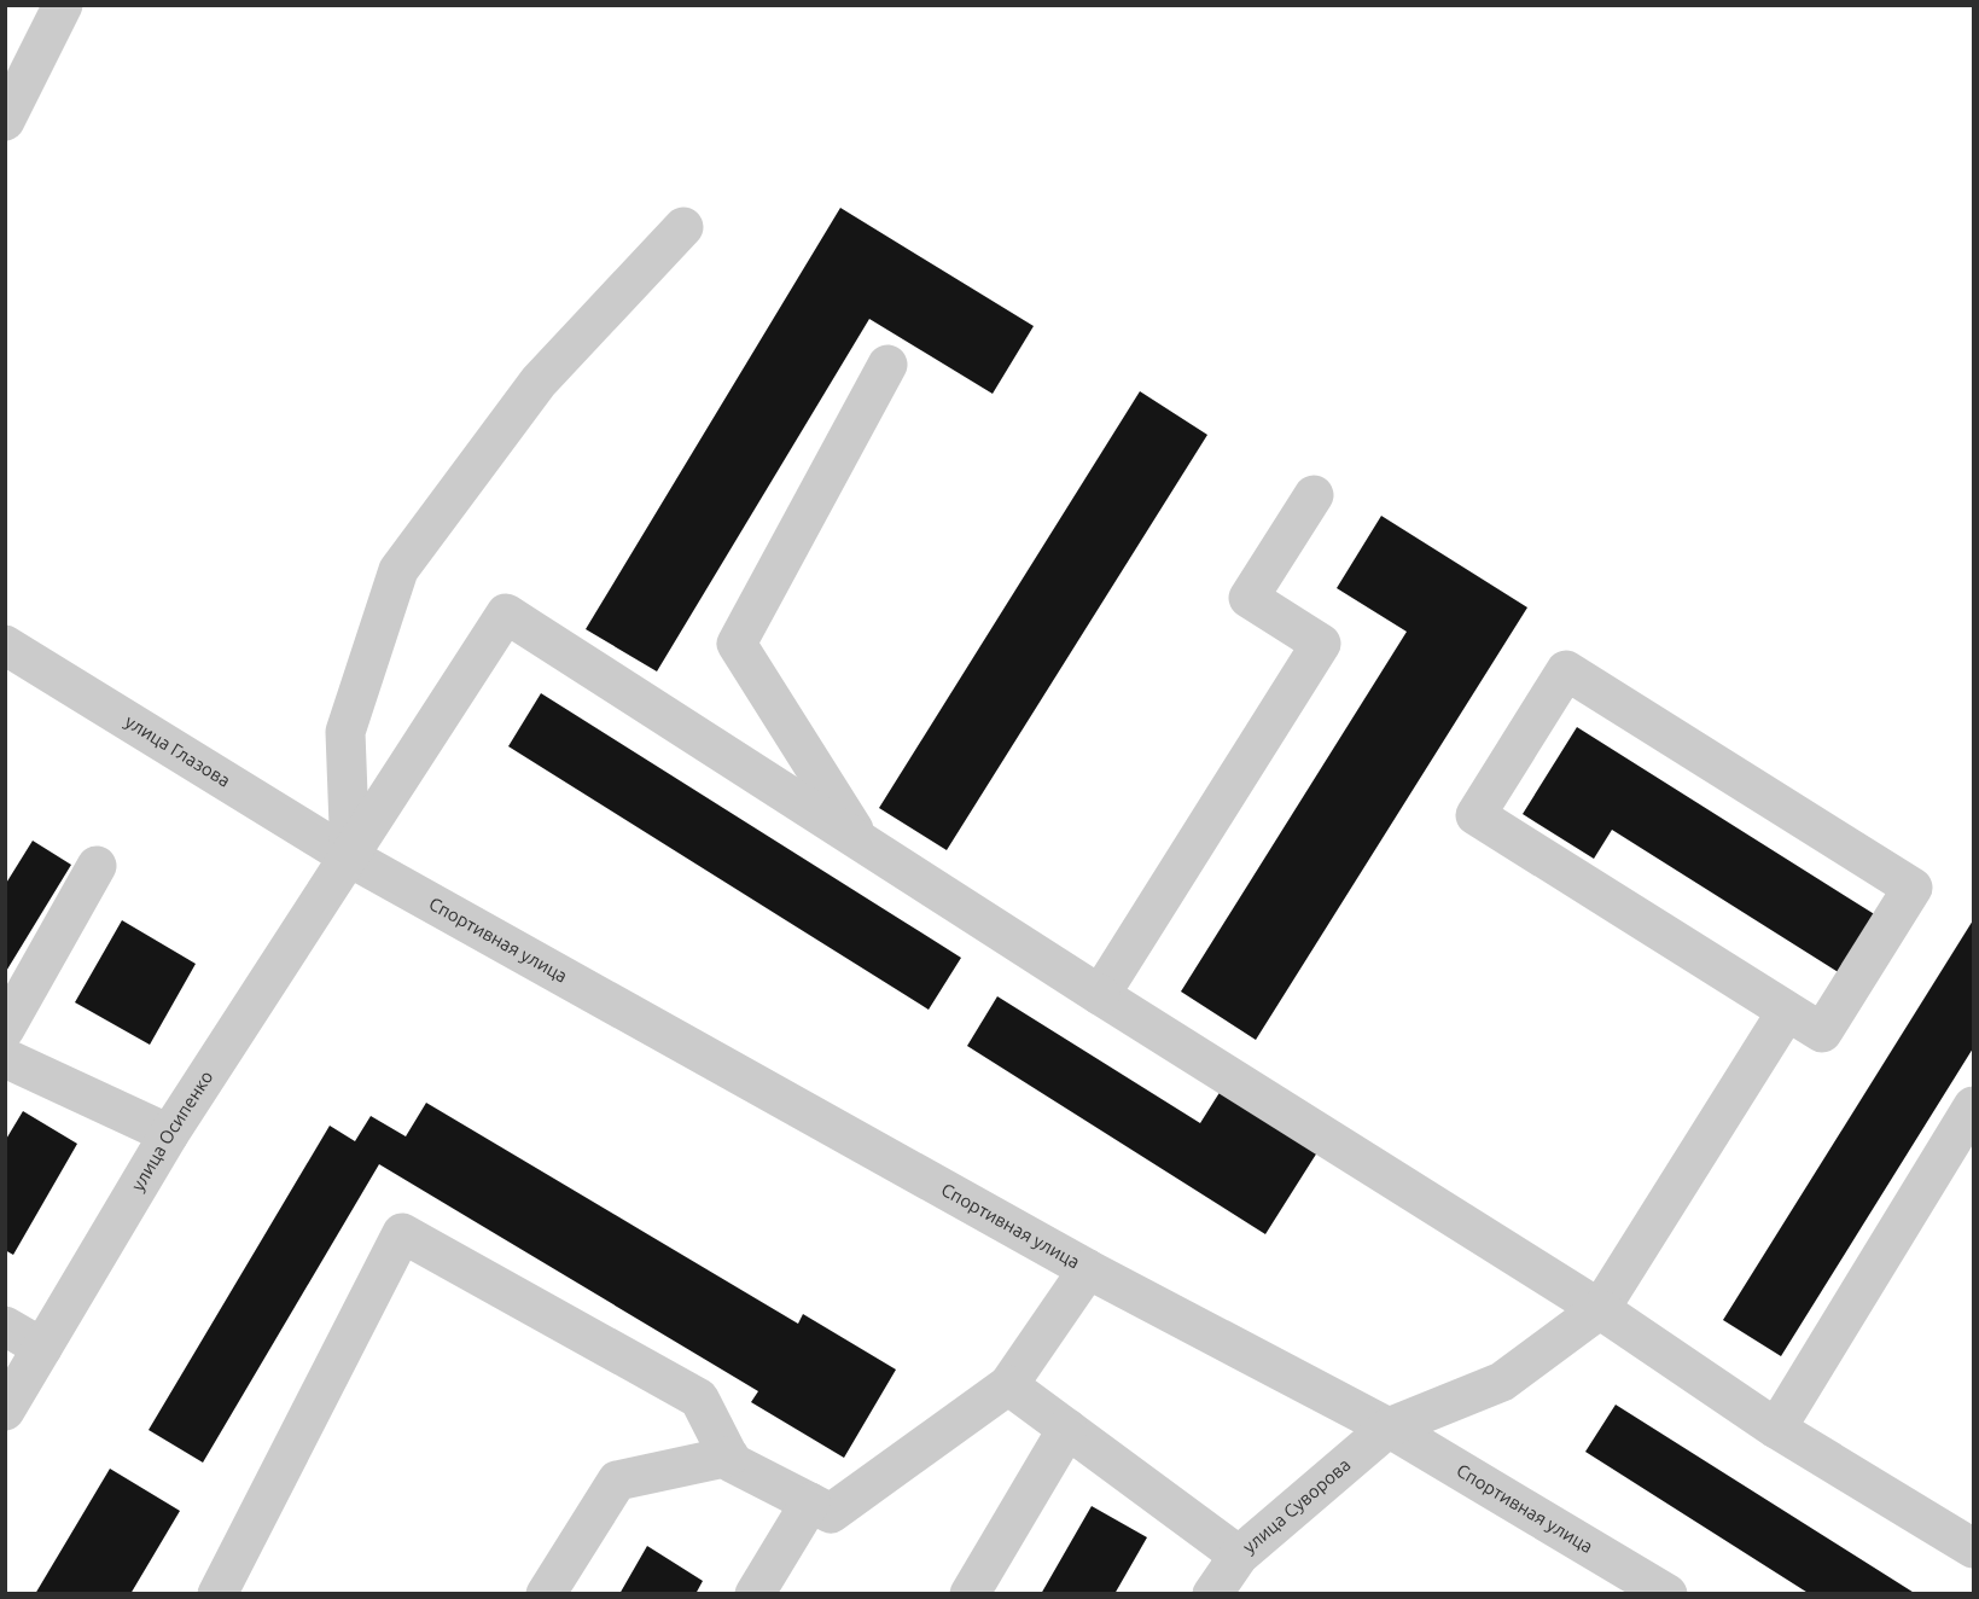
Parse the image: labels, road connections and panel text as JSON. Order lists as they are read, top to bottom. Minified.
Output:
{"streets":{"street":["улица Глазова","Спортивная улица","улица Осипенко","улица Суворова"]},"crossings":[["улица Глазова","Спортивная улица"],["улица Глазова","улица Осипенко"],["Спортивная улица","улица Осипенко"],["Спортивная улица","улица Суворова"]]}
